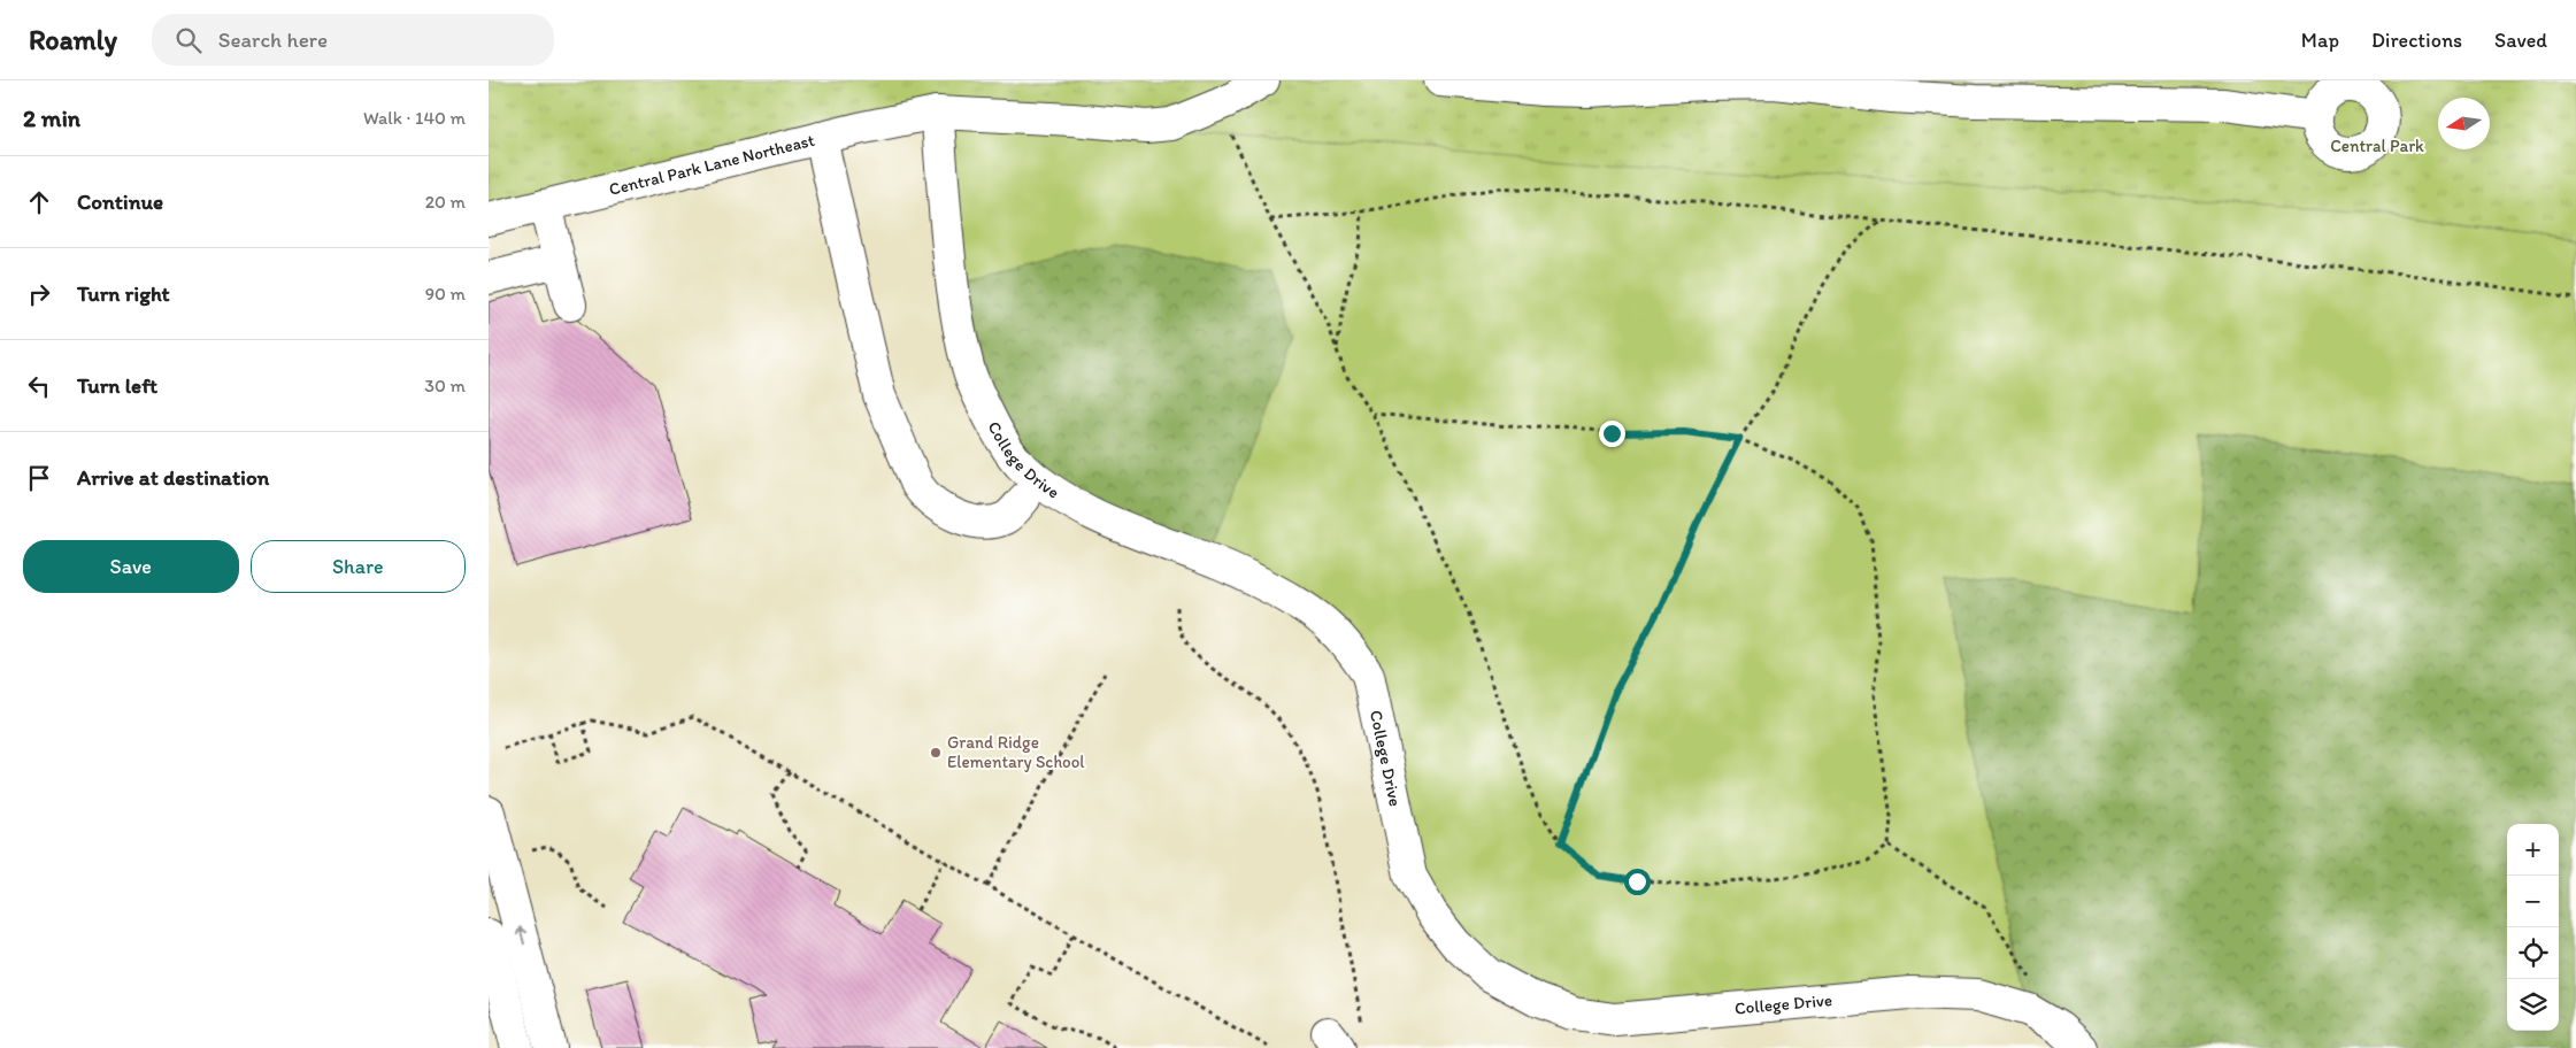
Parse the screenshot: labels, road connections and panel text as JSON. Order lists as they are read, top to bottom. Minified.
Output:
{"streets":{"street":["Central Park Lane Northeast","College Drive"]},"crossings":[["Central Park Lane Northeast","College Drive"]],"parks":["Central Park"],"places":["Grand Ridge Elementary School"],"north":"left","page":{"header":"Roamly","search":"Search here","nav":["Map","Directions","Saved"],"heading":["2 min","Walk · 140 m"],"list":[["Continue","20 m"],["Turn right","90 m"],["Turn left","30 m"],"Arrive at destination"],"buttons":["Save","Share"],"map_buttons":["+","−"]}}
